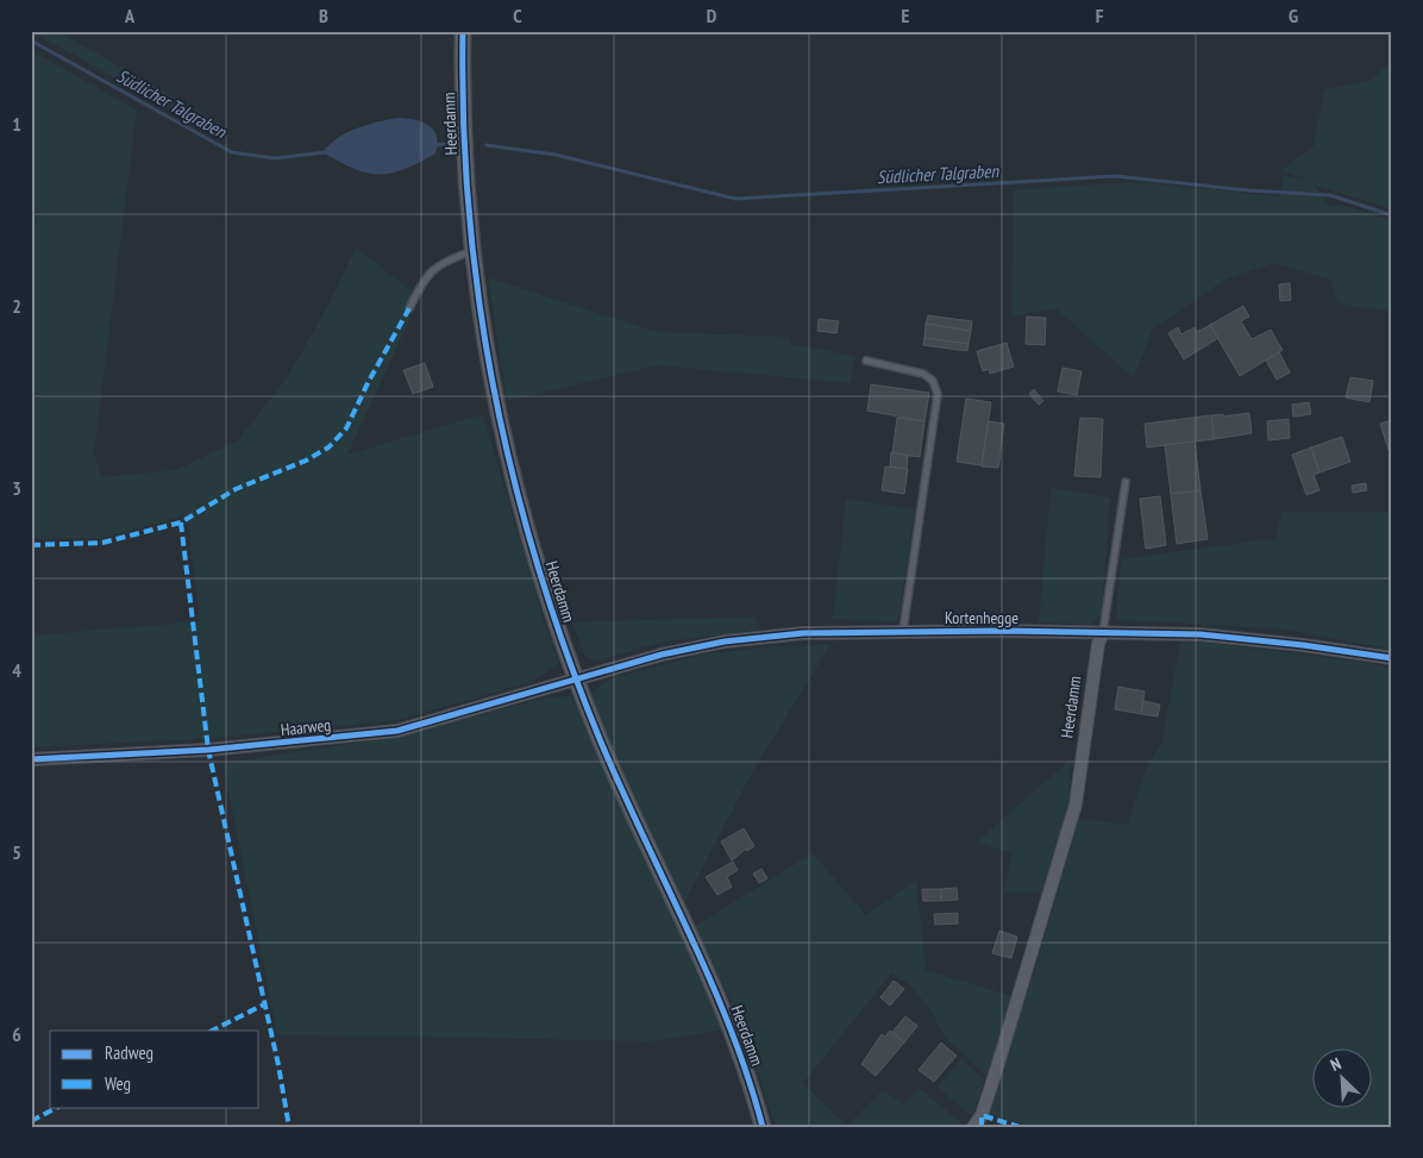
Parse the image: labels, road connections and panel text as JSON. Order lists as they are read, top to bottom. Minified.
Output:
{"streets":{"street":["Heerdamm","Kortenhegge","Haarweg"]},"crossings":[["Heerdamm","Kortenhegge"],["Heerdamm","Haarweg"],["Kortenhegge","Haarweg"]],"water":["Südlicher Talgraben"],"legend":["Radweg","Weg"],"north":"top left","grid":{"columns":["A","B","C","D","E","F","G"],"rows":["1","2","3","4","5","6"]}}
